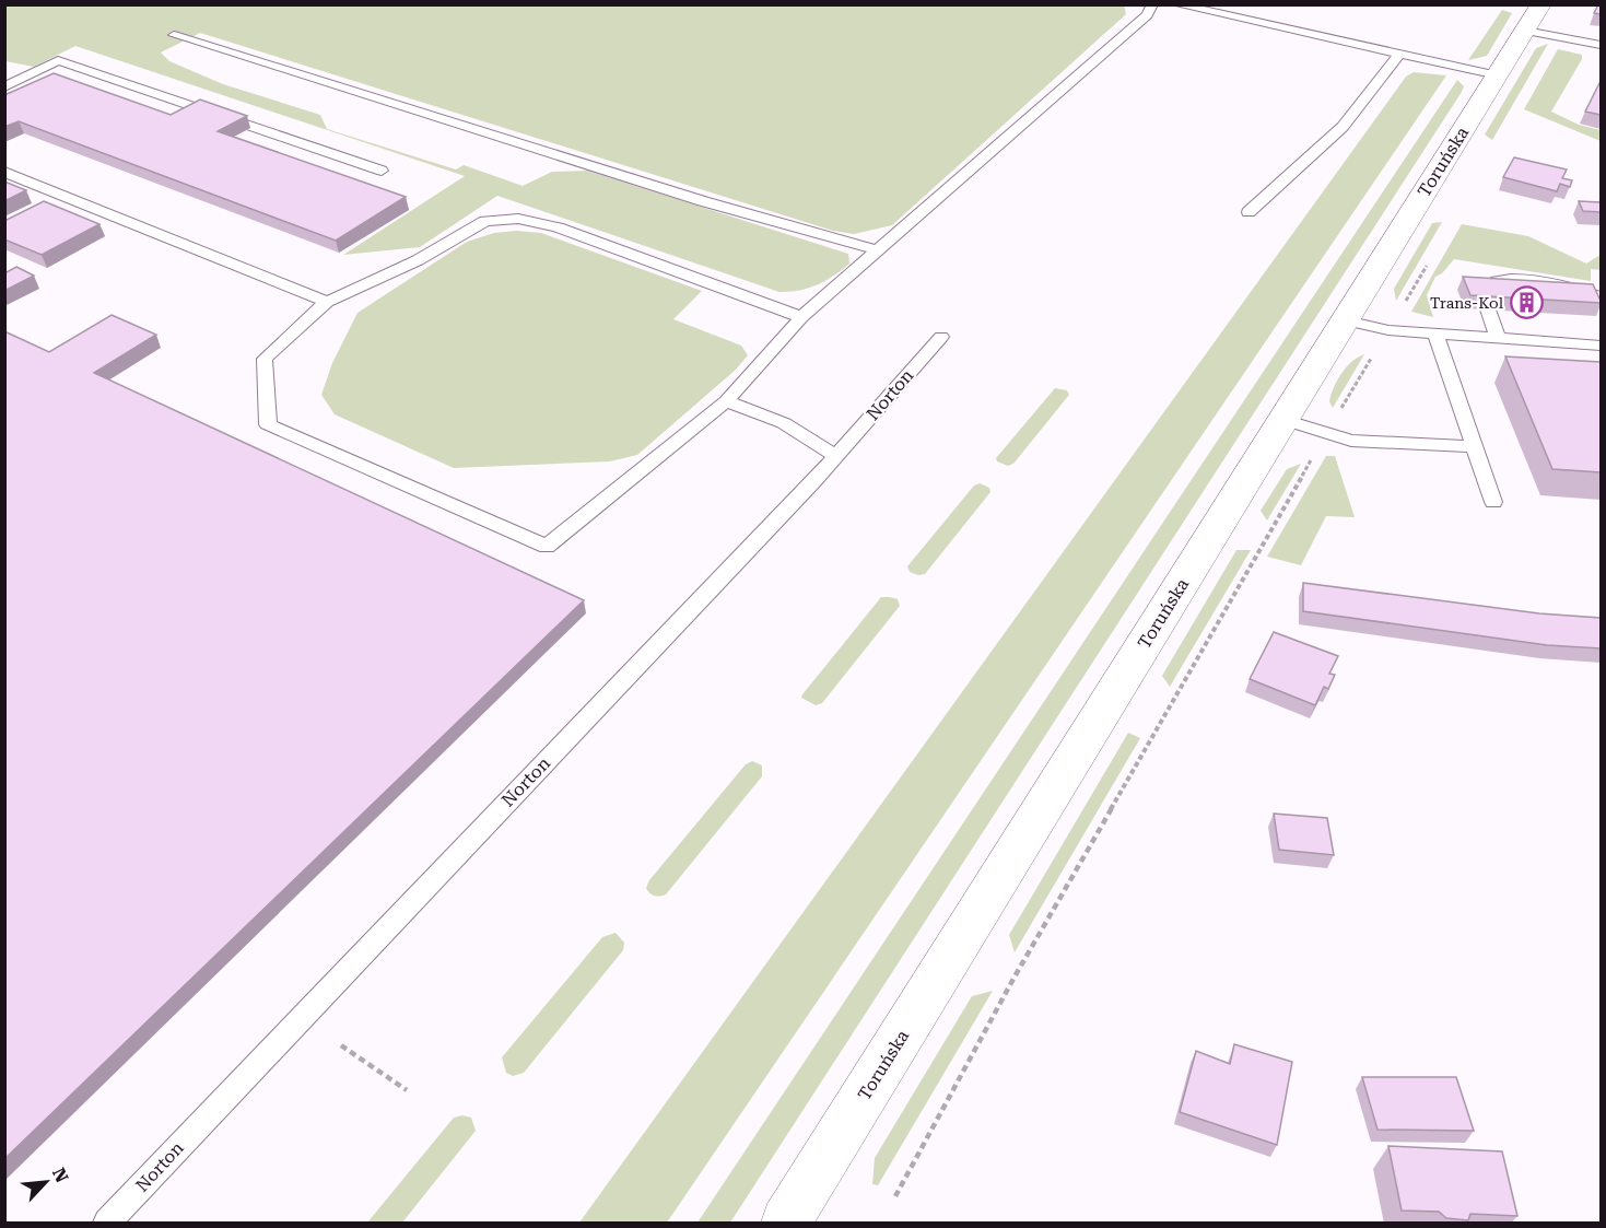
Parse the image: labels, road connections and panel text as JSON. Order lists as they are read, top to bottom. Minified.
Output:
{"streets":{"street":["Toruńska"],"lane":["Norton"]},"places":{"building":["Trans-Kol"]},"north":"top right"}
